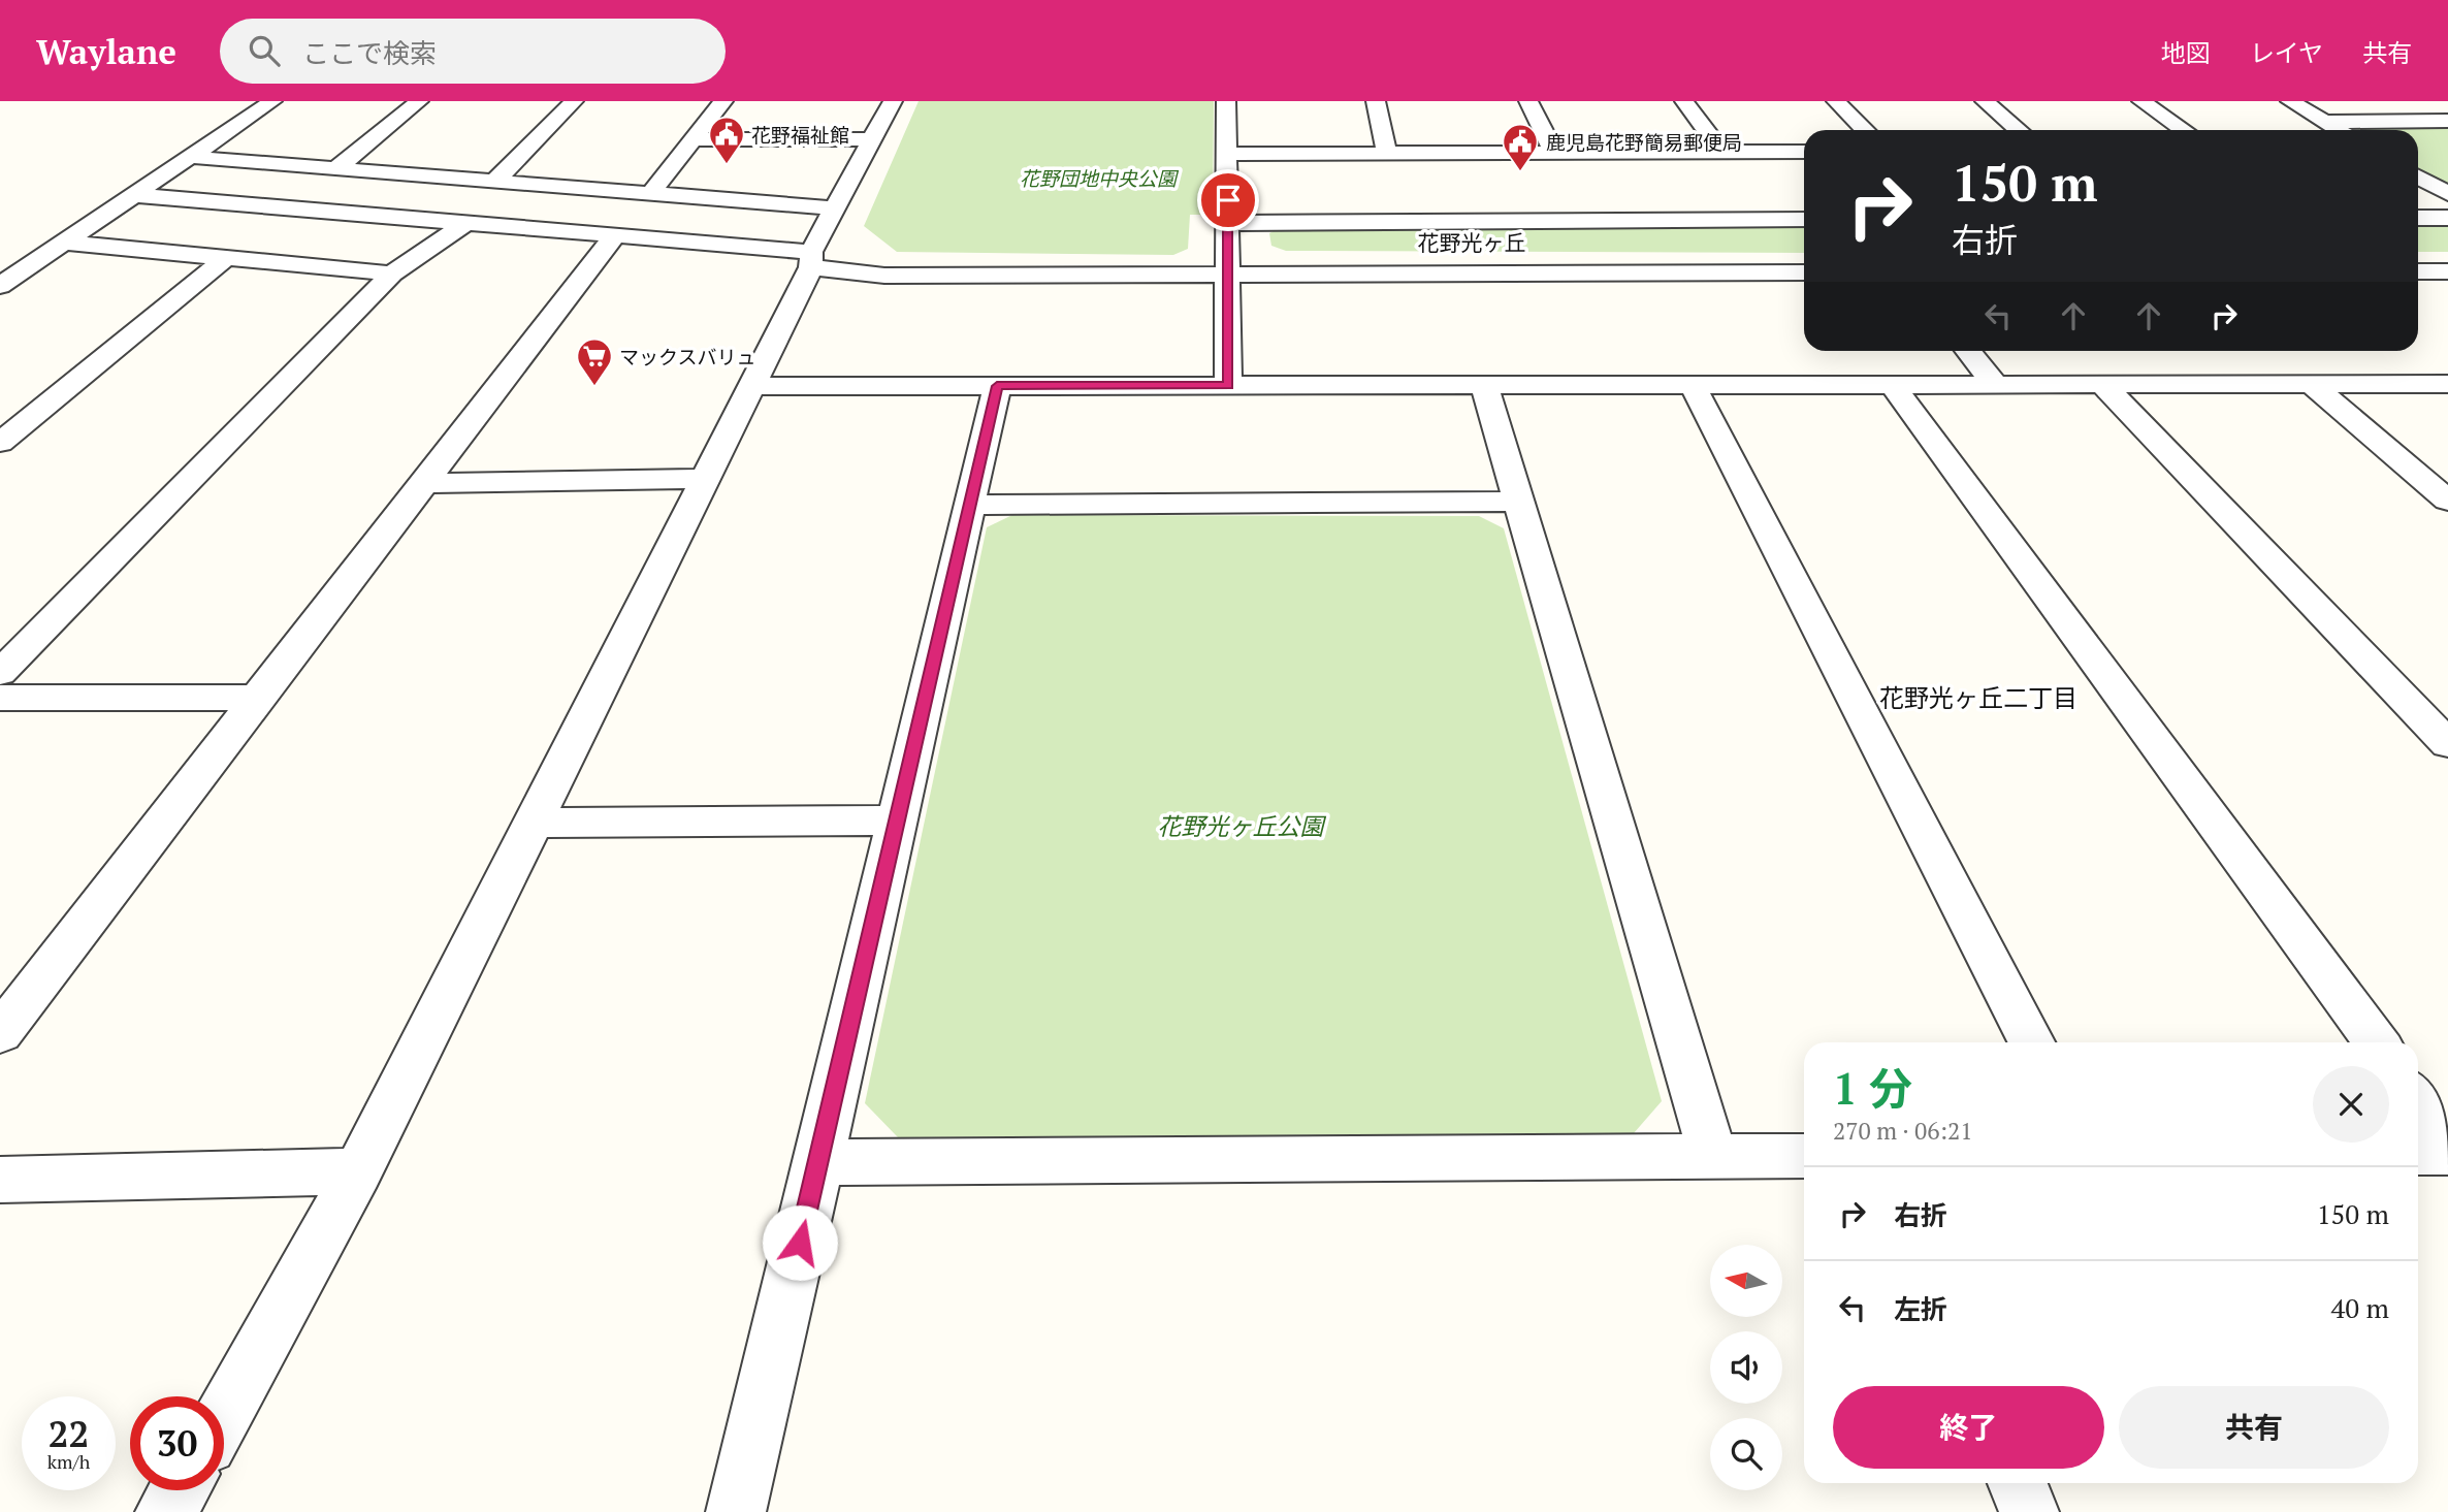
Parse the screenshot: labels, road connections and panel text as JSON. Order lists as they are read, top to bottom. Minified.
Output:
{"districts":["花野光ヶ丘","花野光ヶ丘二丁目"],"parks":["花野団地中央公園","花野光ヶ丘公園"],"places":{"public building":["花野福祉館","鹿児島花野簡易郵便局"],"supermarket":["マックスバリュ"]},"north":"left","page":{"header":"Waylane","search":"ここで検索","nav":["地図","レイヤ","共有"],"turn":["150 m","右折"],"heading":["1 分","270 m · 06:21"],"list":[{"name":"右折","value":"150 m"},{"name":"左折","value":"40 m"}],"buttons":["終了","共有"],"speed":"22 km/h","limit":"30"}}
